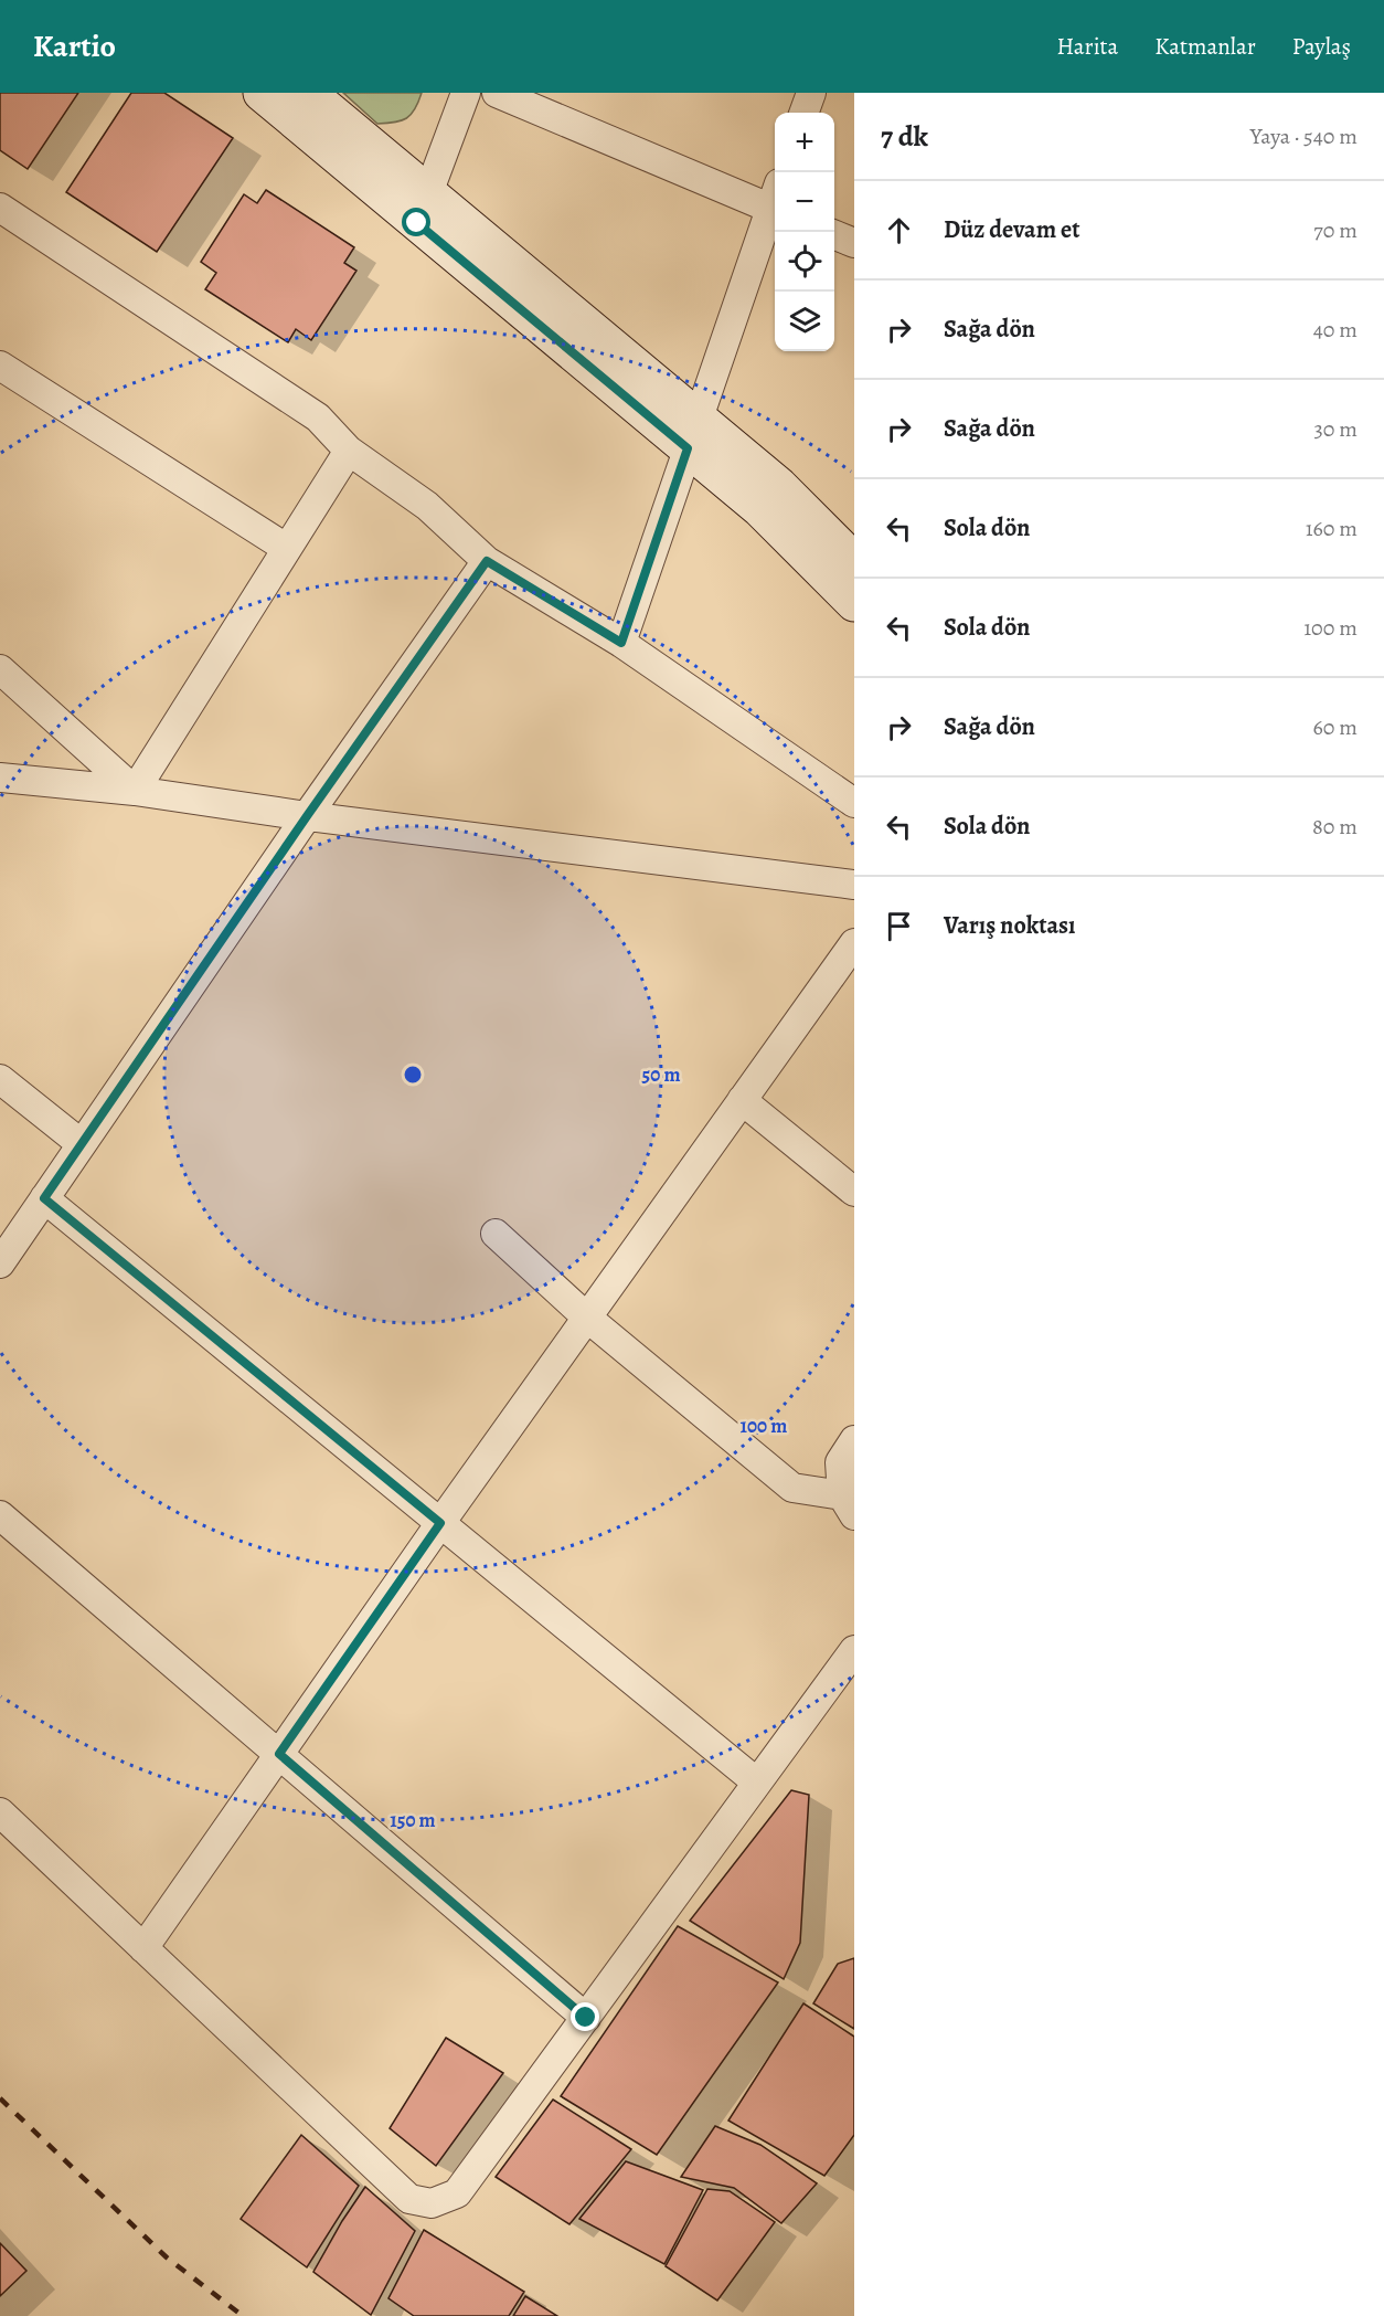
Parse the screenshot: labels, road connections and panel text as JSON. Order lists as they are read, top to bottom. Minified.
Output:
{"page":{"header":"Kartio","nav":["Harita","Katmanlar","Paylaş"],"heading":["7 dk","Yaya · 540 m"],"map_buttons":["+","−"],"list":[["Düz devam et","70 m"],["Sağa dön","40 m"],["Sağa dön","30 m"],["Sola dön","160 m"],["Sola dön","100 m"],["Sağa dön","60 m"],["Sola dön","80 m"],"Varış noktası"]},"rings":["50 m","100 m","150 m"]}
